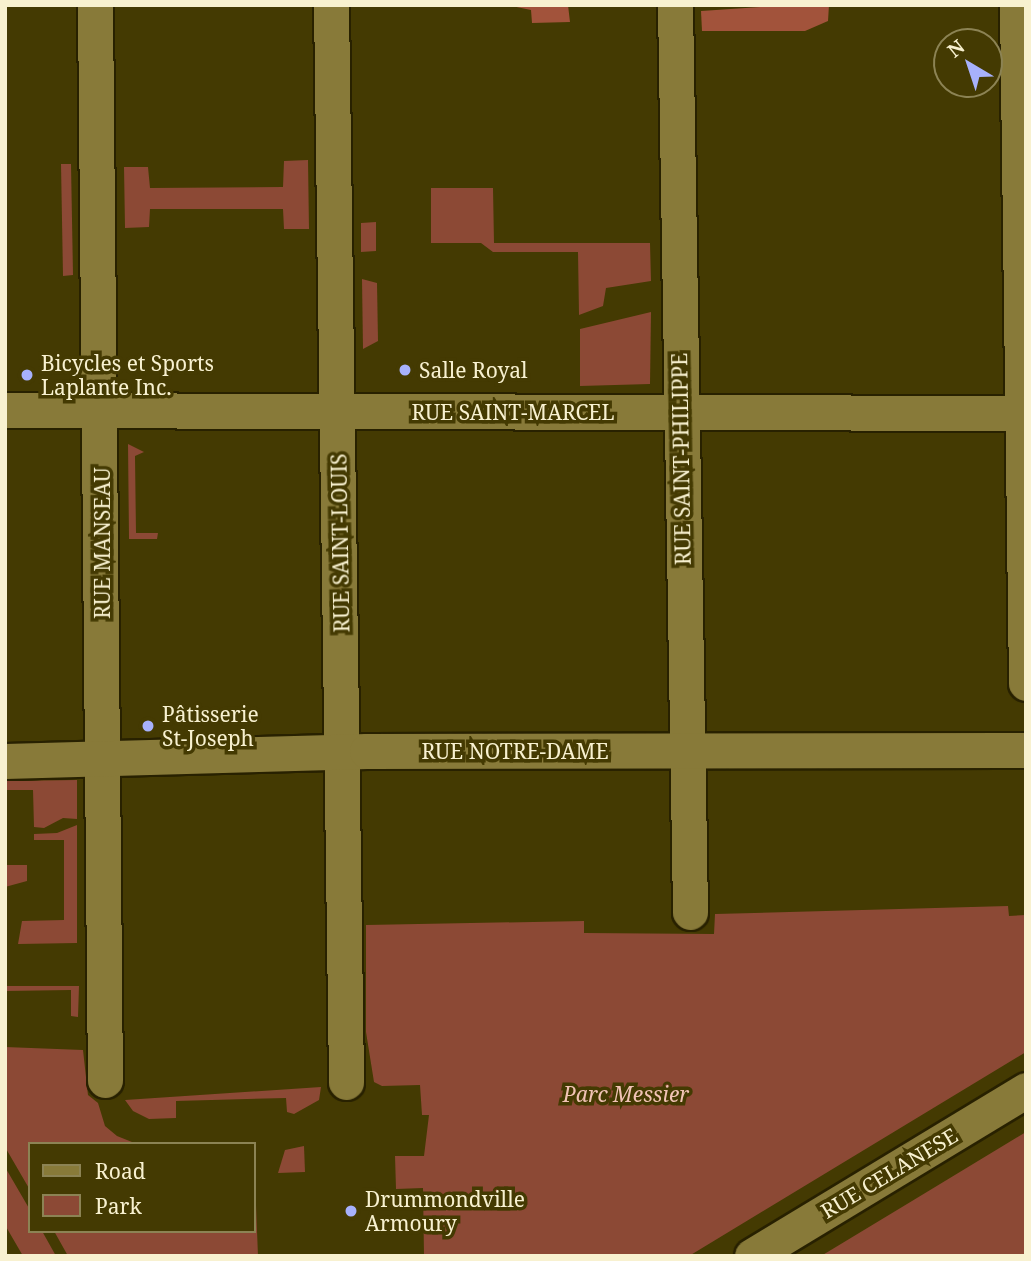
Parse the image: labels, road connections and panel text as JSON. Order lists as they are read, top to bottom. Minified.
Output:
{"streets":{"street":["RUE SAINT-MARCEL","RUE SAINT-PHILIPPE","RUE MANSEAU","RUE SAINT-LOUIS","RUE NOTRE-DAME","RUE CELANESE"]},"crossings":[["RUE SAINT-MARCEL","RUE SAINT-PHILIPPE"],["RUE SAINT-MARCEL","RUE MANSEAU"],["RUE SAINT-MARCEL","RUE SAINT-LOUIS"],["RUE SAINT-PHILIPPE","RUE NOTRE-DAME"],["RUE MANSEAU","RUE NOTRE-DAME"],["RUE SAINT-LOUIS","RUE NOTRE-DAME"]],"parks":["Parc Messier"],"places":["Salle Royal","Bicycles et Sports Laplante Inc.","Pâtisserie St-Joseph","Drummondville Armoury"],"legend":["Road","Park"],"north":"top left"}
